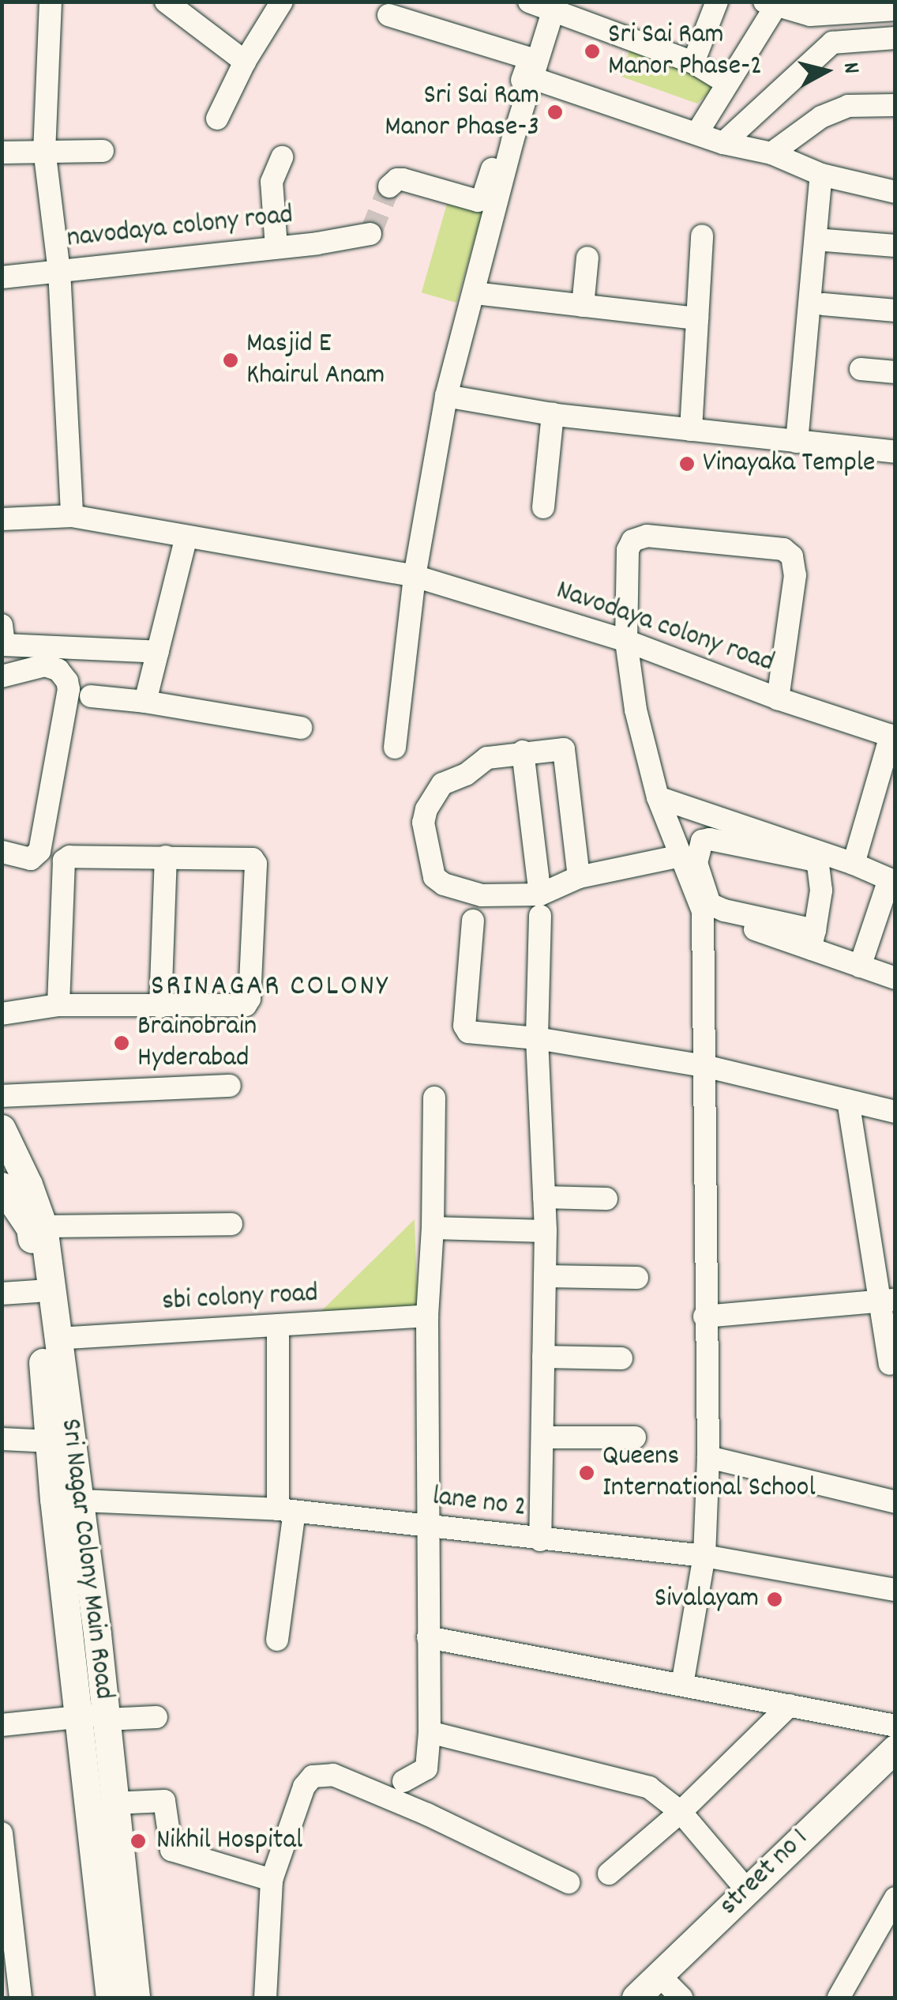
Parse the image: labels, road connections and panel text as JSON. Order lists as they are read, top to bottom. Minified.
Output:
{"streets":{"main road":["Sri Nagar Colony Main Road","street no 1"],"street":["navodaya colony road","Navodaya colony road","sbi colony road","lane no 2"]},"crossings":[["sbi colony road","Sri Nagar Colony Main Road"],["lane no 2","Sri Nagar Colony Main Road"]],"districts":["SRINAGAR COLONY"],"places":["Sri Sai Ram Manor Phase-2","Sri Sai Ram Manor Phase-3","Masjid E Khairul Anam","Vinayaka Temple","Brainobrain Hyderabad","Queens International School","Sivalayam","Nikhil Hospital"],"north":"right"}
